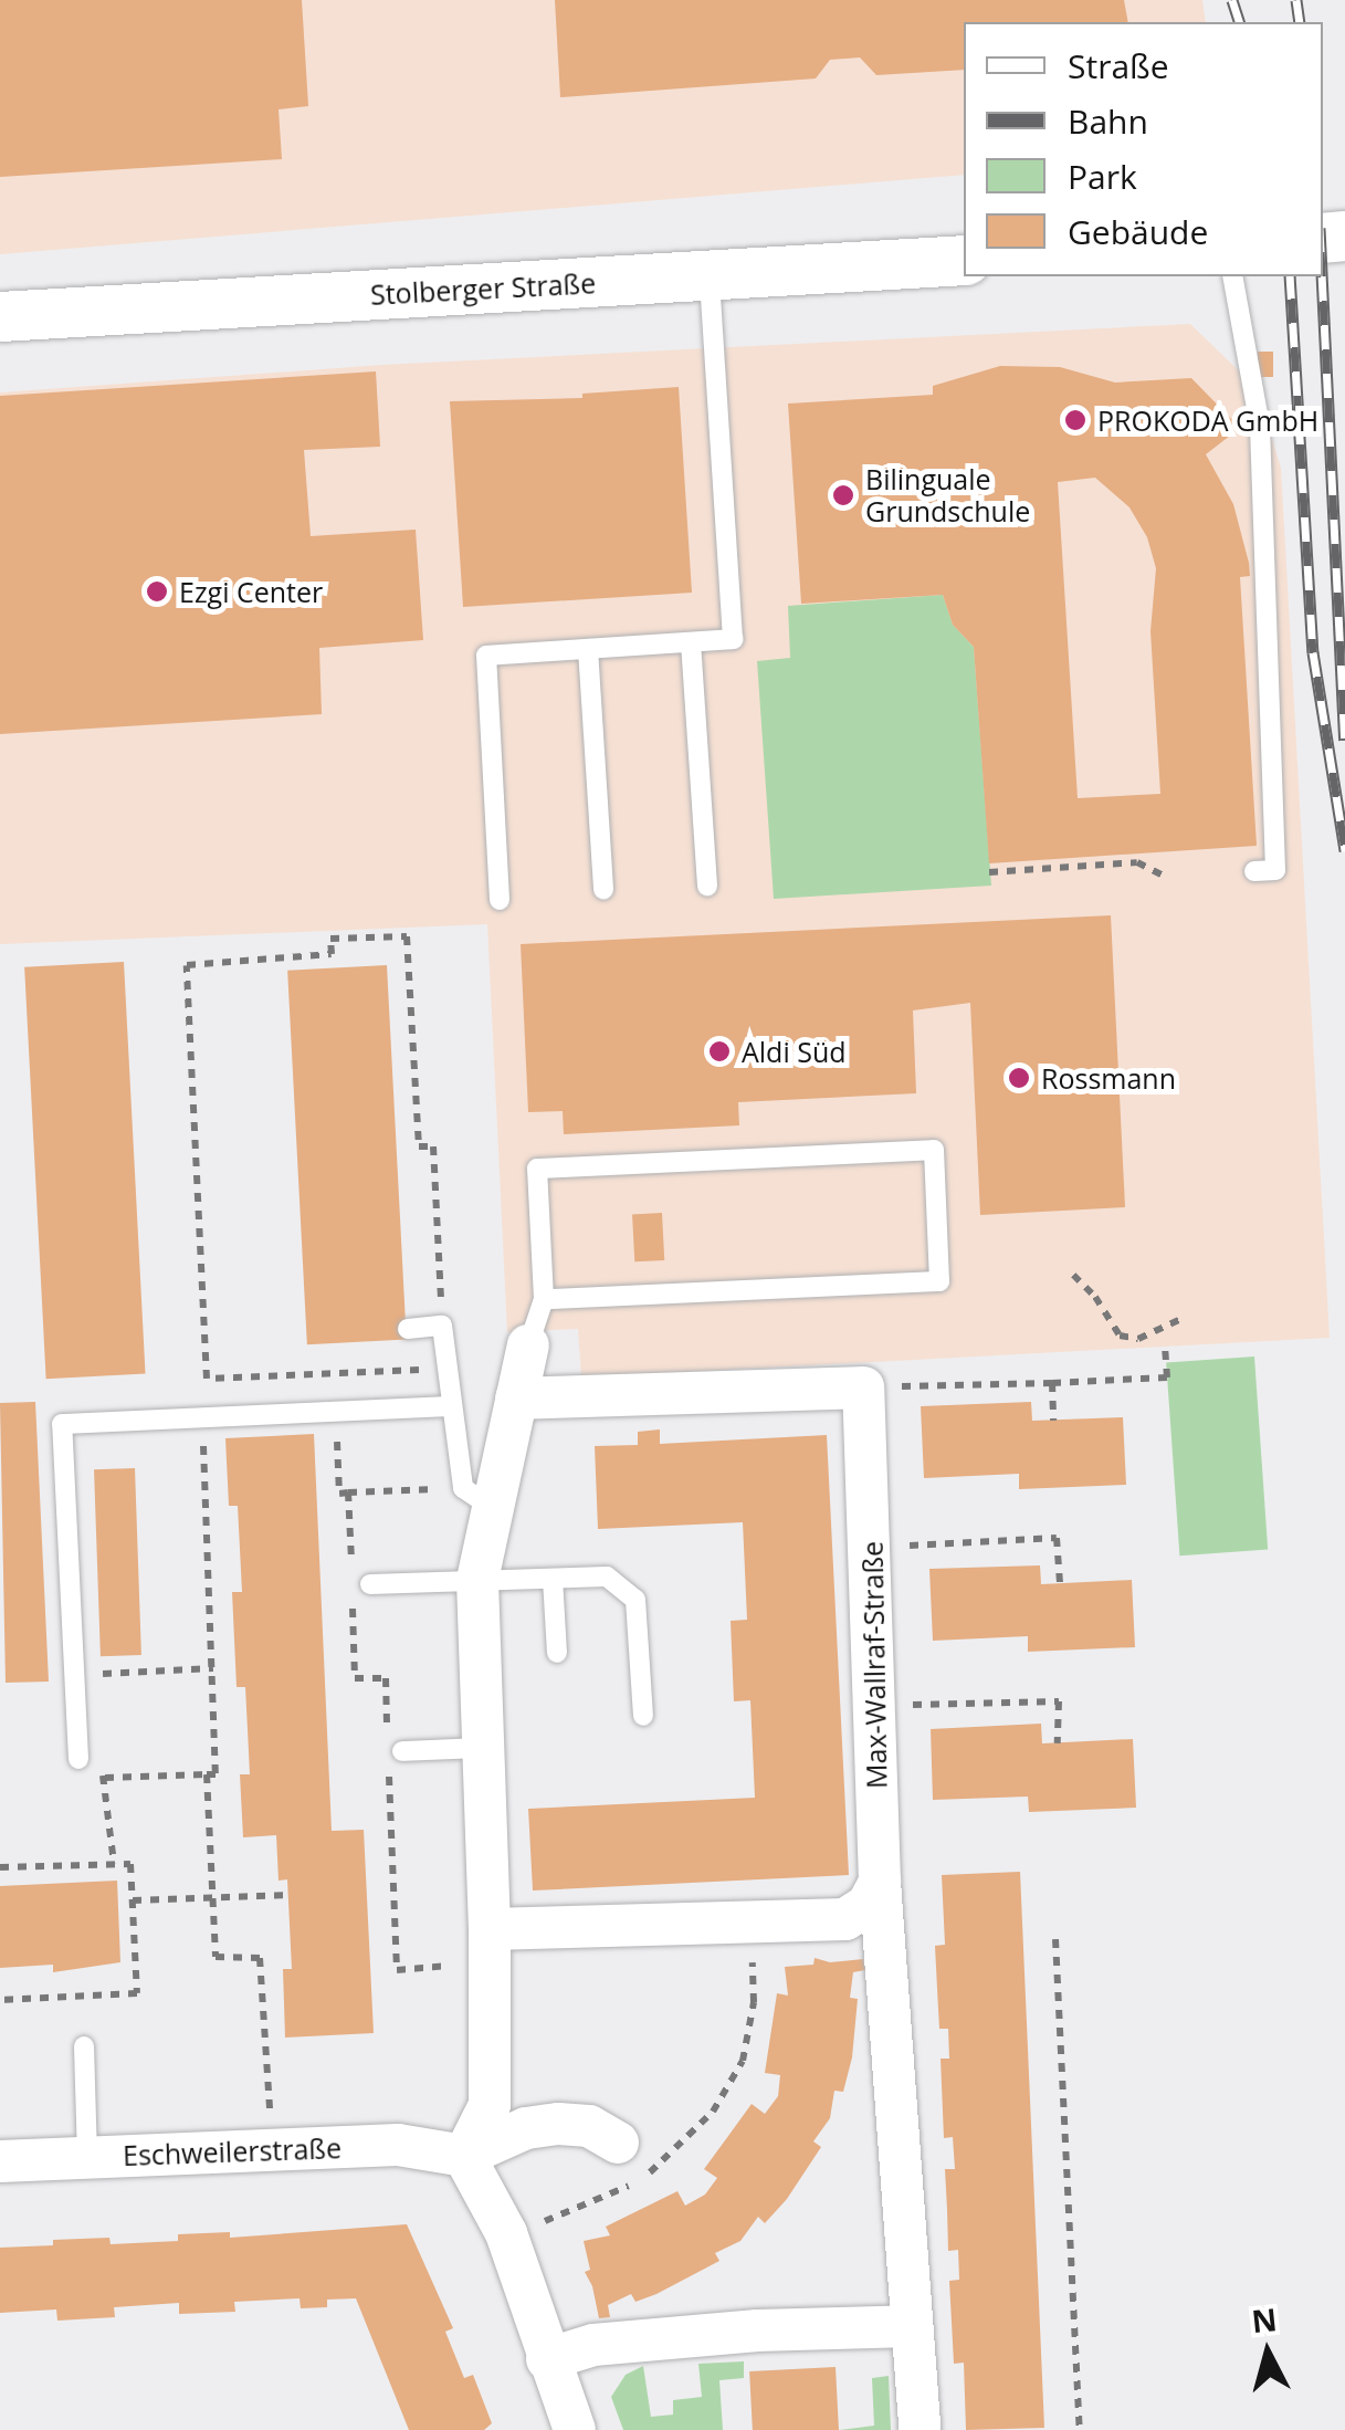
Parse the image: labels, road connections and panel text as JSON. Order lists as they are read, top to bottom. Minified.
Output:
{"streets":{"street":["Stolberger Straße","Max-Wallraf-Straße","Eschweilerstraße"]},"places":["PROKODA GmbH","Bilinguale Grundschule","Ezgi Center","Aldi Süd","Rossmann"],"legend":["Straße","Bahn","Park","Gebäude"],"north":"top"}
